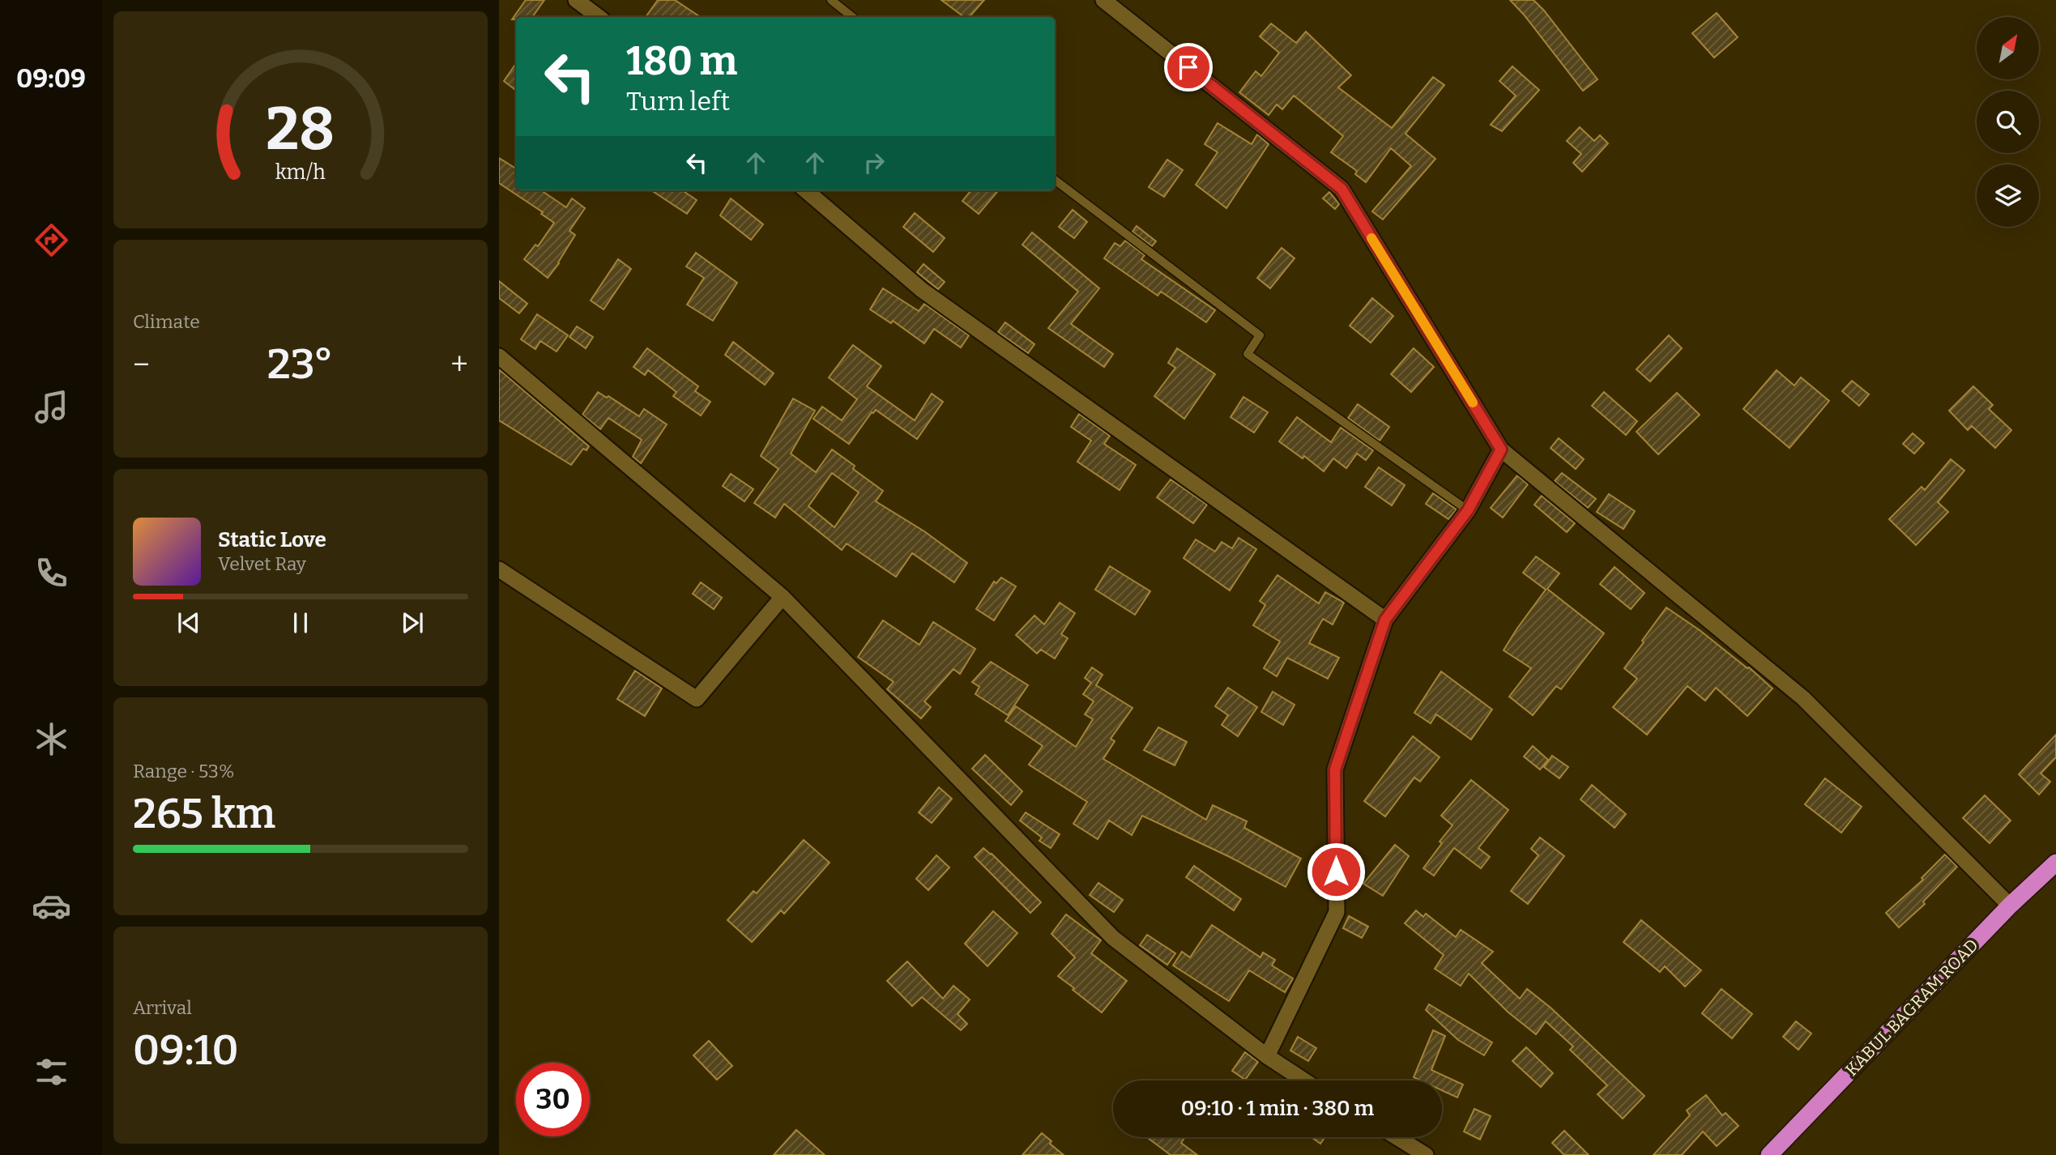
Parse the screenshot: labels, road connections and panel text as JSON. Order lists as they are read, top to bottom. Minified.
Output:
{"streets":{"highway":["KABUL BAGRAM ROAD"]},"north":"top right","page":{"tabs":"09:09","turn":["180 m","Turn left"],"tile":["Climate",["Range · 53%","265 km"],["Arrival","09:10"]],"heat":["−","23°","+"],"song":["Static Love","Velvet Ray"],"limit":"30","trip":"09:10 · 1 min · 380 m","gauge":["28","km/h"]}}
